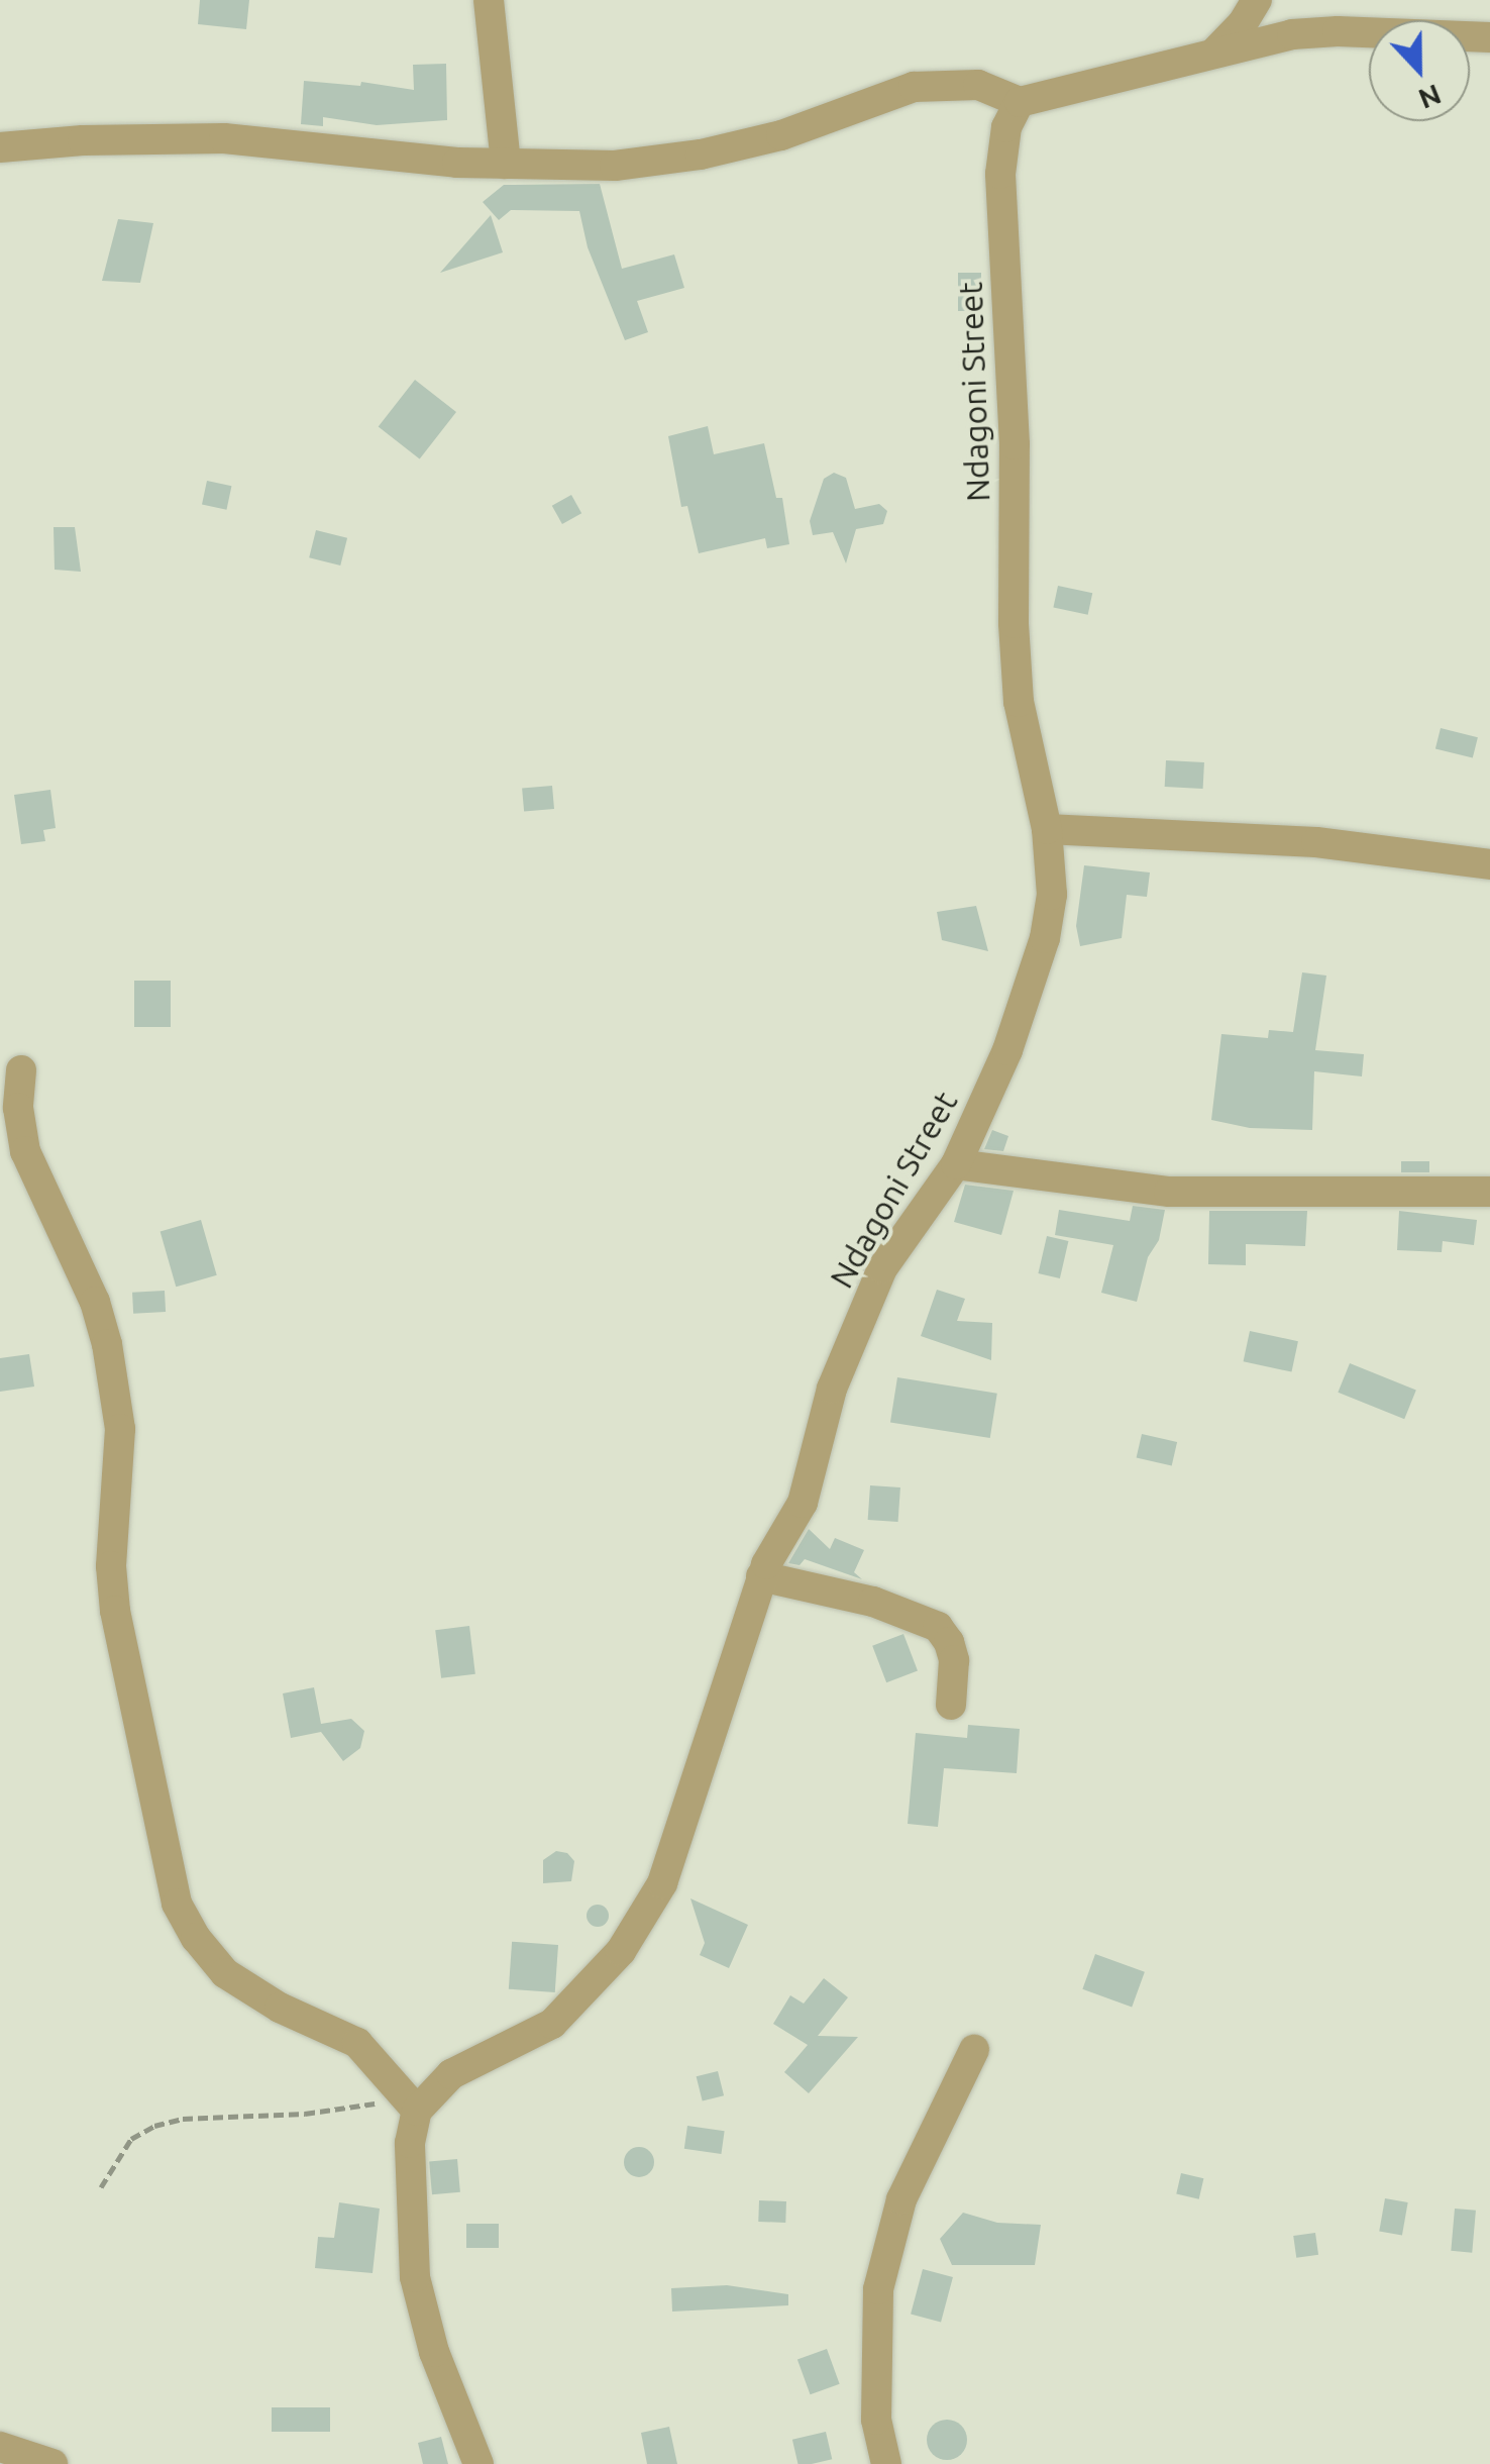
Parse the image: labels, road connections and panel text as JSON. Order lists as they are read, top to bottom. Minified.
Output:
{"streets":{"street":["Ndagoni Street"]},"north":"bottom"}
